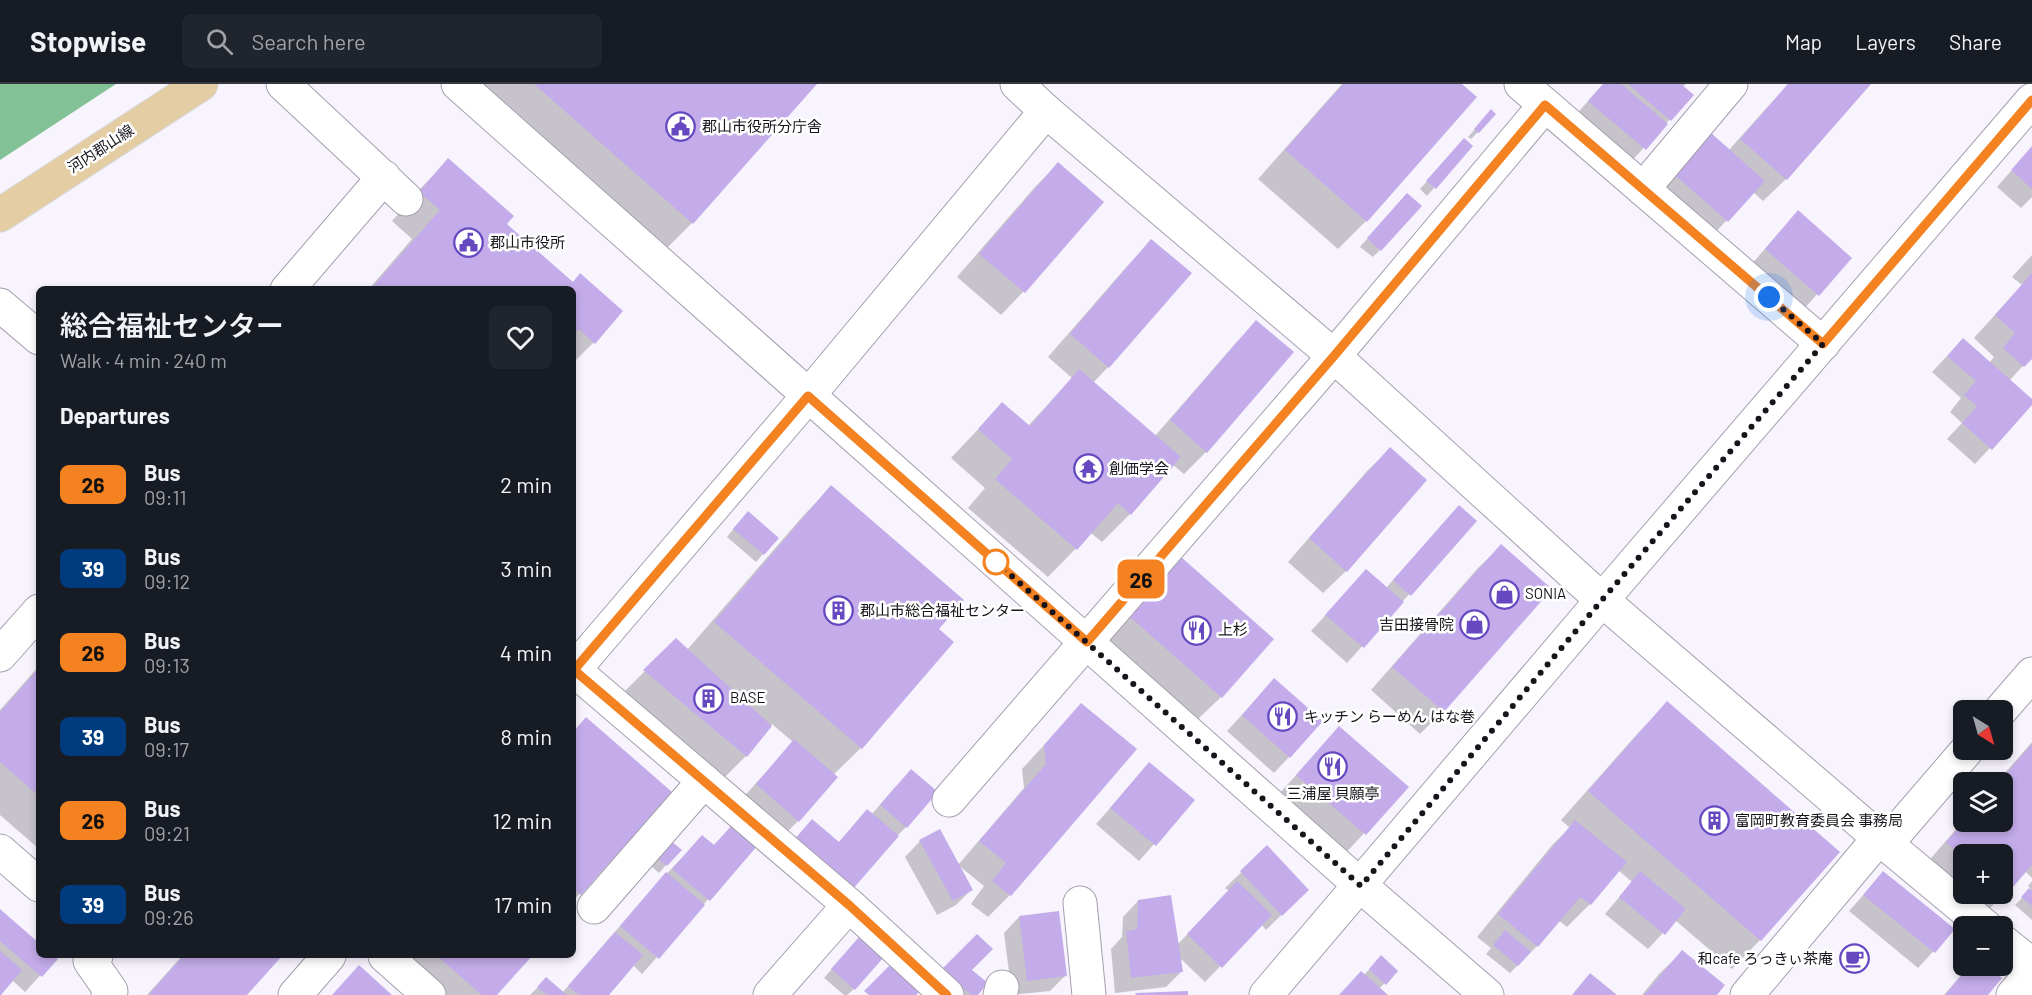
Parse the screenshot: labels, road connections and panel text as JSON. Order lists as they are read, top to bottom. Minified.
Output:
{"streets":{"main road":["河内郡山線"]},"places":{"public building":["郡山市役所分庁舎","郡山市役所"],"temple":["創価学会"],"shop":["SONIA","吉田接骨院"],"building":["郡山市総合福祉センター","BASE","富岡町教育委員会 事務局"],"restaurant":["上杉","キッチン らーめん はな巻","三浦屋 貝願亭"],"cafe":["和cafe ろっきぃ茶庵"]},"lines":["bus line 26"],"north":"bottom right","page":{"header":"Stopwise","search":"Search here","nav":["Map","Layers","Share"],"on_map":"26","heading":[["総合福祉センター","Walk · 4 min · 240 m"],"Departures"],"list":[{"mark":"26","name":"Bus","note":"09:11","value":"2 min"},{"mark":"39","name":"Bus","note":"09:12","value":"3 min"},{"mark":"26","name":"Bus","note":"09:13","value":"4 min"},{"mark":"39","name":"Bus","note":"09:17","value":"8 min"},{"mark":"26","name":"Bus","note":"09:21","value":"12 min"},{"mark":"39","name":"Bus","note":"09:26","value":"17 min"}],"map_buttons":["+","−"]}}
